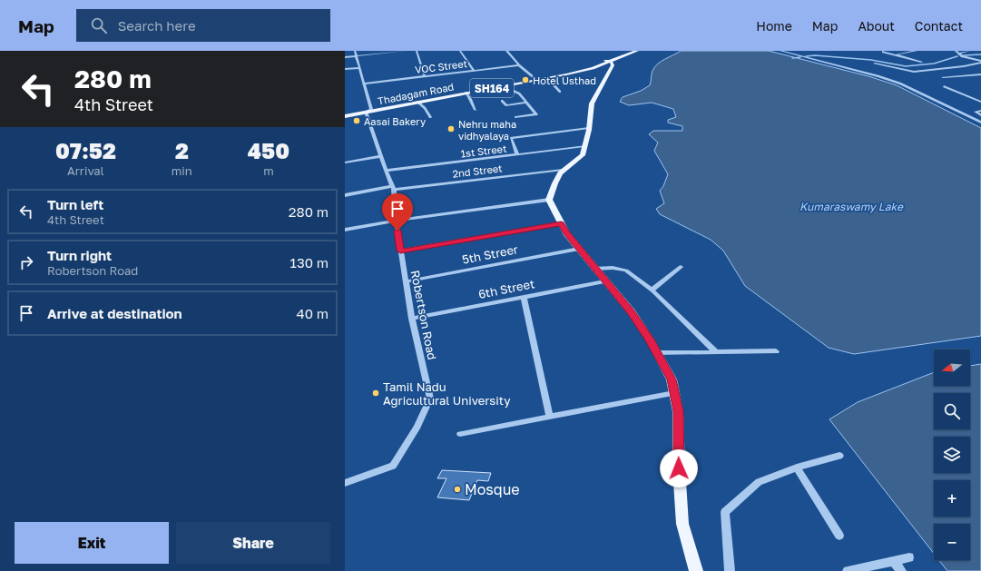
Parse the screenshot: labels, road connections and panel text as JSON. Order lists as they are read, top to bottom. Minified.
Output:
{"streets":{"main road":["SH164","Thadagam Road"],"street":["VOC Street","1st Street","2nd Street","5th Streer","6th Street","Robertson Road"]},"crossings":[["VOC Street","Robertson Road"],["Thadagam Road","Robertson Road"],["1st Street","Robertson Road"],["2nd Street","Robertson Road"],["5th Streer","Robertson Road"],["6th Street","Robertson Road"]],"water":["Kumaraswamy Lake"],"places":["Hotel Usthad","Aasai Bakery","Nehru maha vidhyalaya","Tamil Nadu Agricultural University","Mosque"],"north":"left","page":{"header":"Map","search":"Search here","nav":["Home","Map","About","Contact"],"turn":["280 m","4th Street"],"eta":["07:52","Arrival","2","min","450","m"],"list":[{"name":"Turn left","note":"4th Street","value":"280 m"},{"name":"Turn right","note":"Robertson Road","value":"130 m"},{"name":"Arrive at destination","value":"40 m"}],"map_buttons":["+","−"],"buttons":["Exit","Share"]}}
